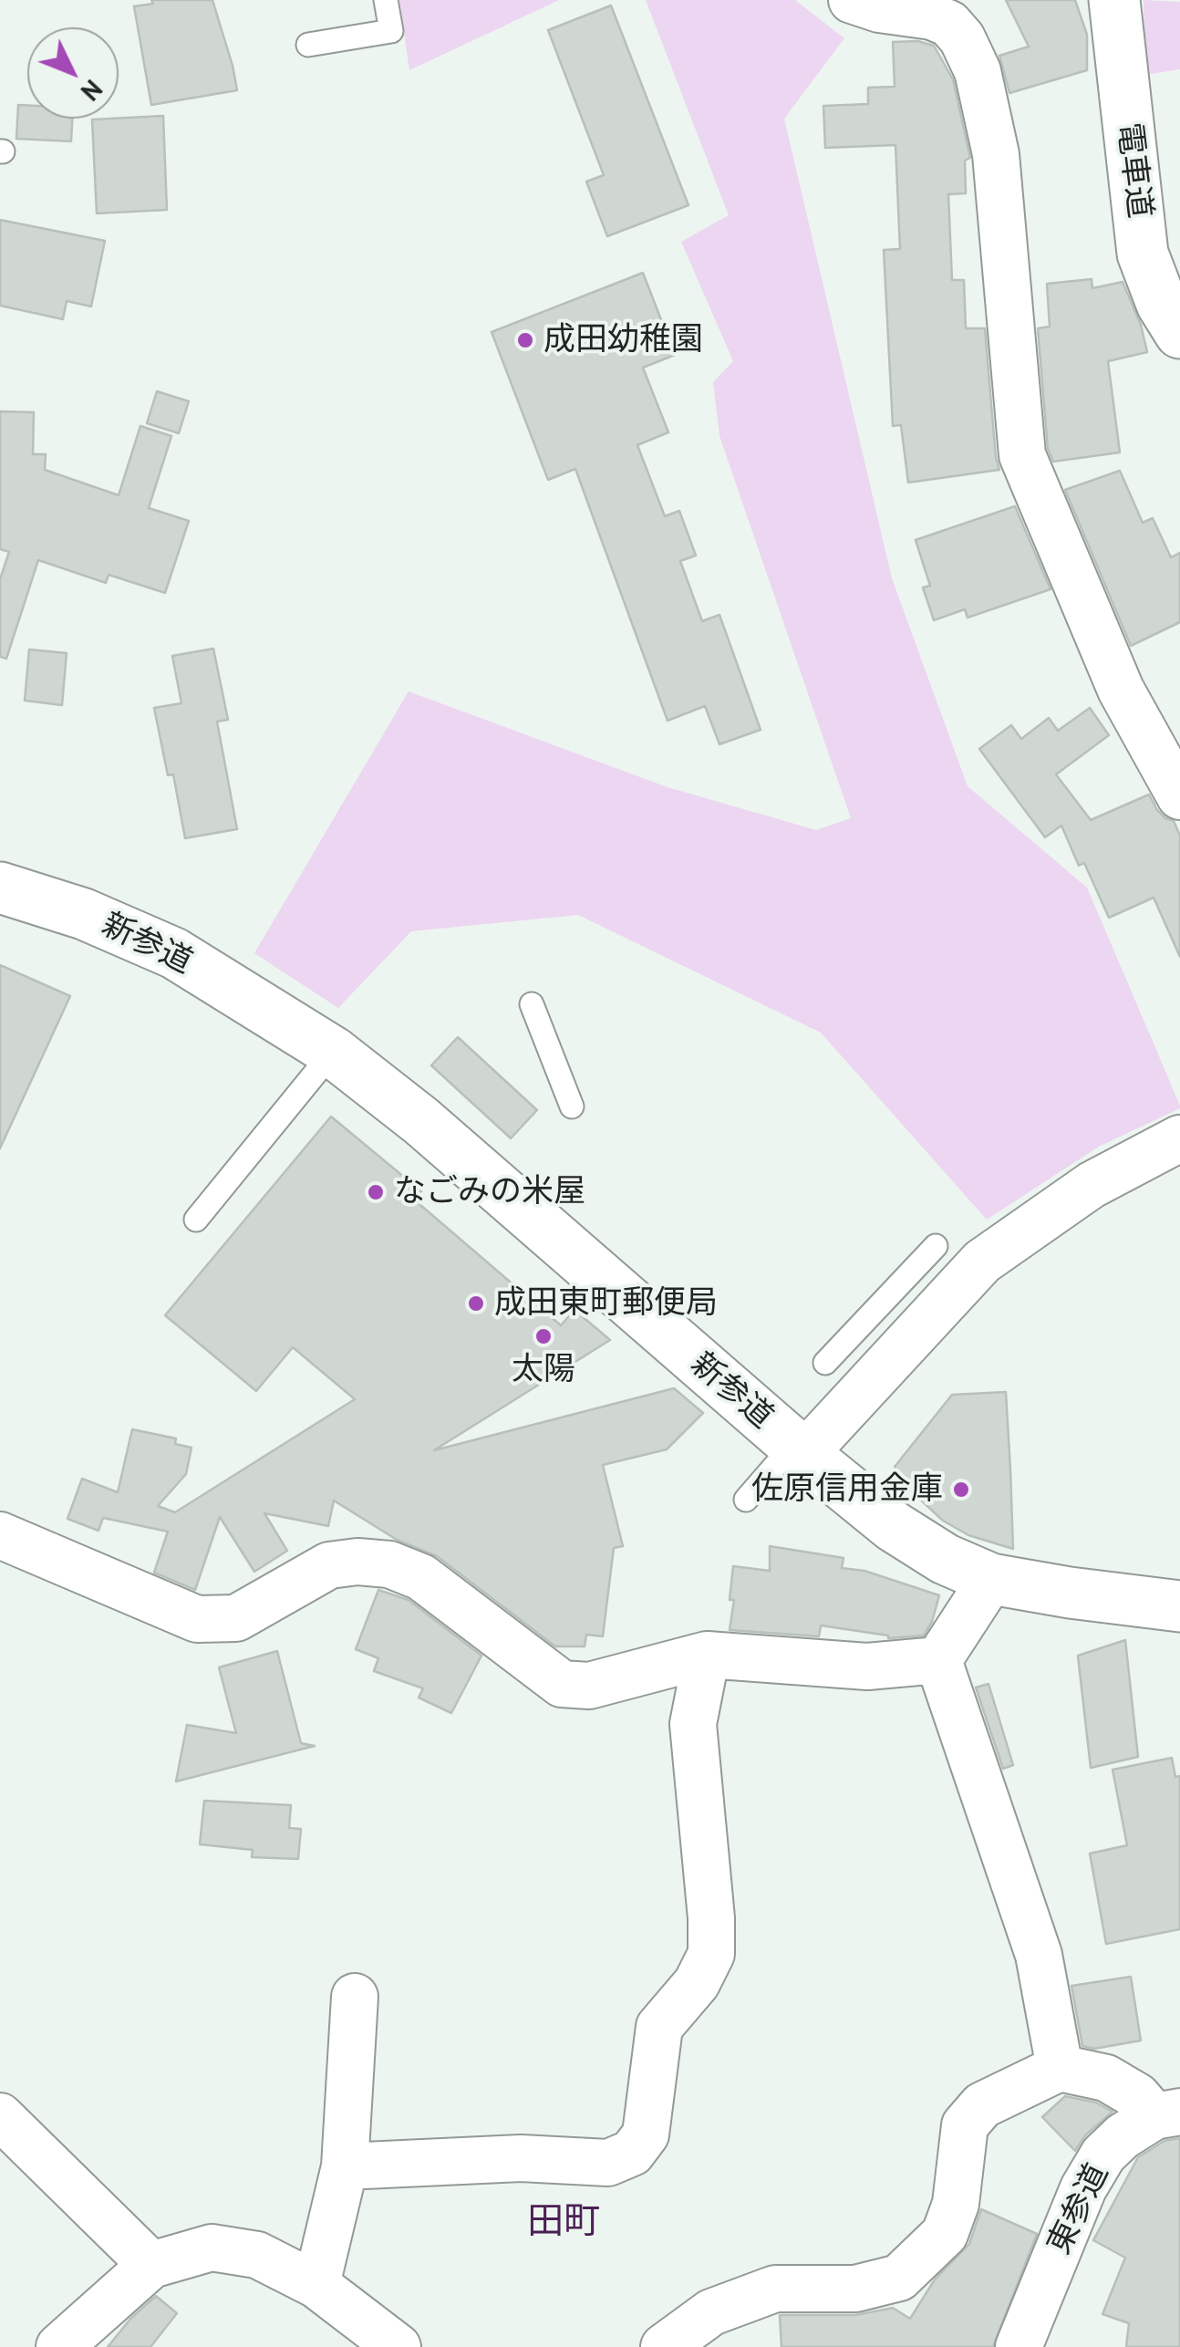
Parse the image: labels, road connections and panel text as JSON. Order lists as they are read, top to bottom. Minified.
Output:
{"streets":{"street":["電車道","新参道","東参道"]},"districts":["田町"],"places":["成田幼稚園","なごみの米屋","成田東町郵便局","太陽","佐原信用金庫"],"north":"bottom right"}
